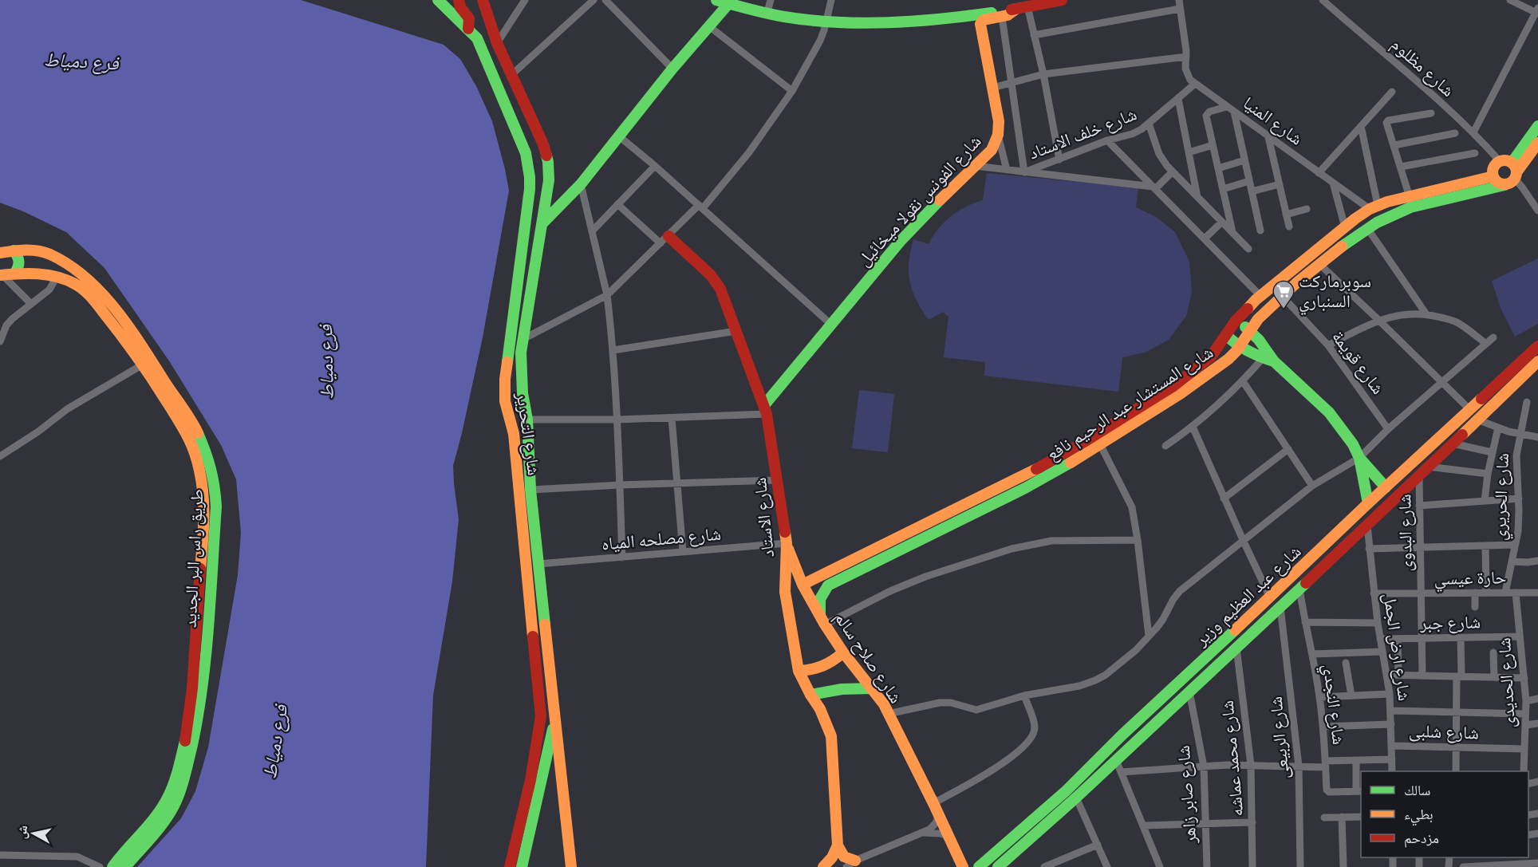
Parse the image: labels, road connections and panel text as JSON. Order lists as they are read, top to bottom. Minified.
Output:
{"streets":{"street":["شارع مظلوم","شارع المنيا","شارع خلف الاستاد","شارع الفونس نقولا ميخائيل","شارع قويمة","شارع المستشار عبد الرحيم نافع","شارع التحرير","شارع الحريري","شارع الاستاد","شارع البدوى","شارع مصلحه المياه","طريق راس البر الجديد","حارة عيسي","شارع عبد العظيم وزير","شارع جبر","شارع ارض الجمل","شارع صلاح سالم","شارع الحديدى","شارع النجدي","شارع شلبى","شارع الربيعى","شارع محمد عماشه","شارع صابر زاهر"]},"crossings":[["شارع مظلوم","شارع المستشار عبد الرحيم نافع"],["شارع المنيا","شارع خلف الاستاد"],["شارع المنيا","شارع المستشار عبد الرحيم نافع"],["شارع الفونس نقولا ميخائيل","شارع الاستاد"],["شارع قويمة","شارع المستشار عبد الرحيم نافع"],["شارع المستشار عبد الرحيم نافع","شارع صلاح سالم"],["شارع التحرير","شارع مصلحه المياه"],["شارع الحريري","حارة عيسي"],["شارع الاستاد","شارع مصلحه المياه"],["شارع الاستاد","شارع صلاح سالم"],["شارع البدوى","حارة عيسي"],["شارع البدوى","شارع عبد العظيم وزير"],["شارع البدوى","شارع جبر"],["شارع مصلحه المياه","شارع صلاح سالم"],["حارة عيسي","شارع ارض الجمل"],["حارة عيسي","شارع الحديدى"],["شارع عبد العظيم وزير","شارع ارض الجمل"],["شارع عبد العظيم وزير","شارع النجدي"],["شارع عبد العظيم وزير","شارع الربيعى"],["شارع عبد العظيم وزير","شارع محمد عماشه"],["شارع عبد العظيم وزير","شارع صابر زاهر"],["شارع جبر","شارع ارض الجمل"],["شارع جبر","شارع الحديدى"],["شارع ارض الجمل","شارع شلبى"],["شارع الحديدى","شارع شلبى"]],"water":["فرع دمياط"],"places":{"supermarket":["سوبرماركت السنباري"]},"legend":["سالك","بطيء","مزدحم"],"north":"left"}
